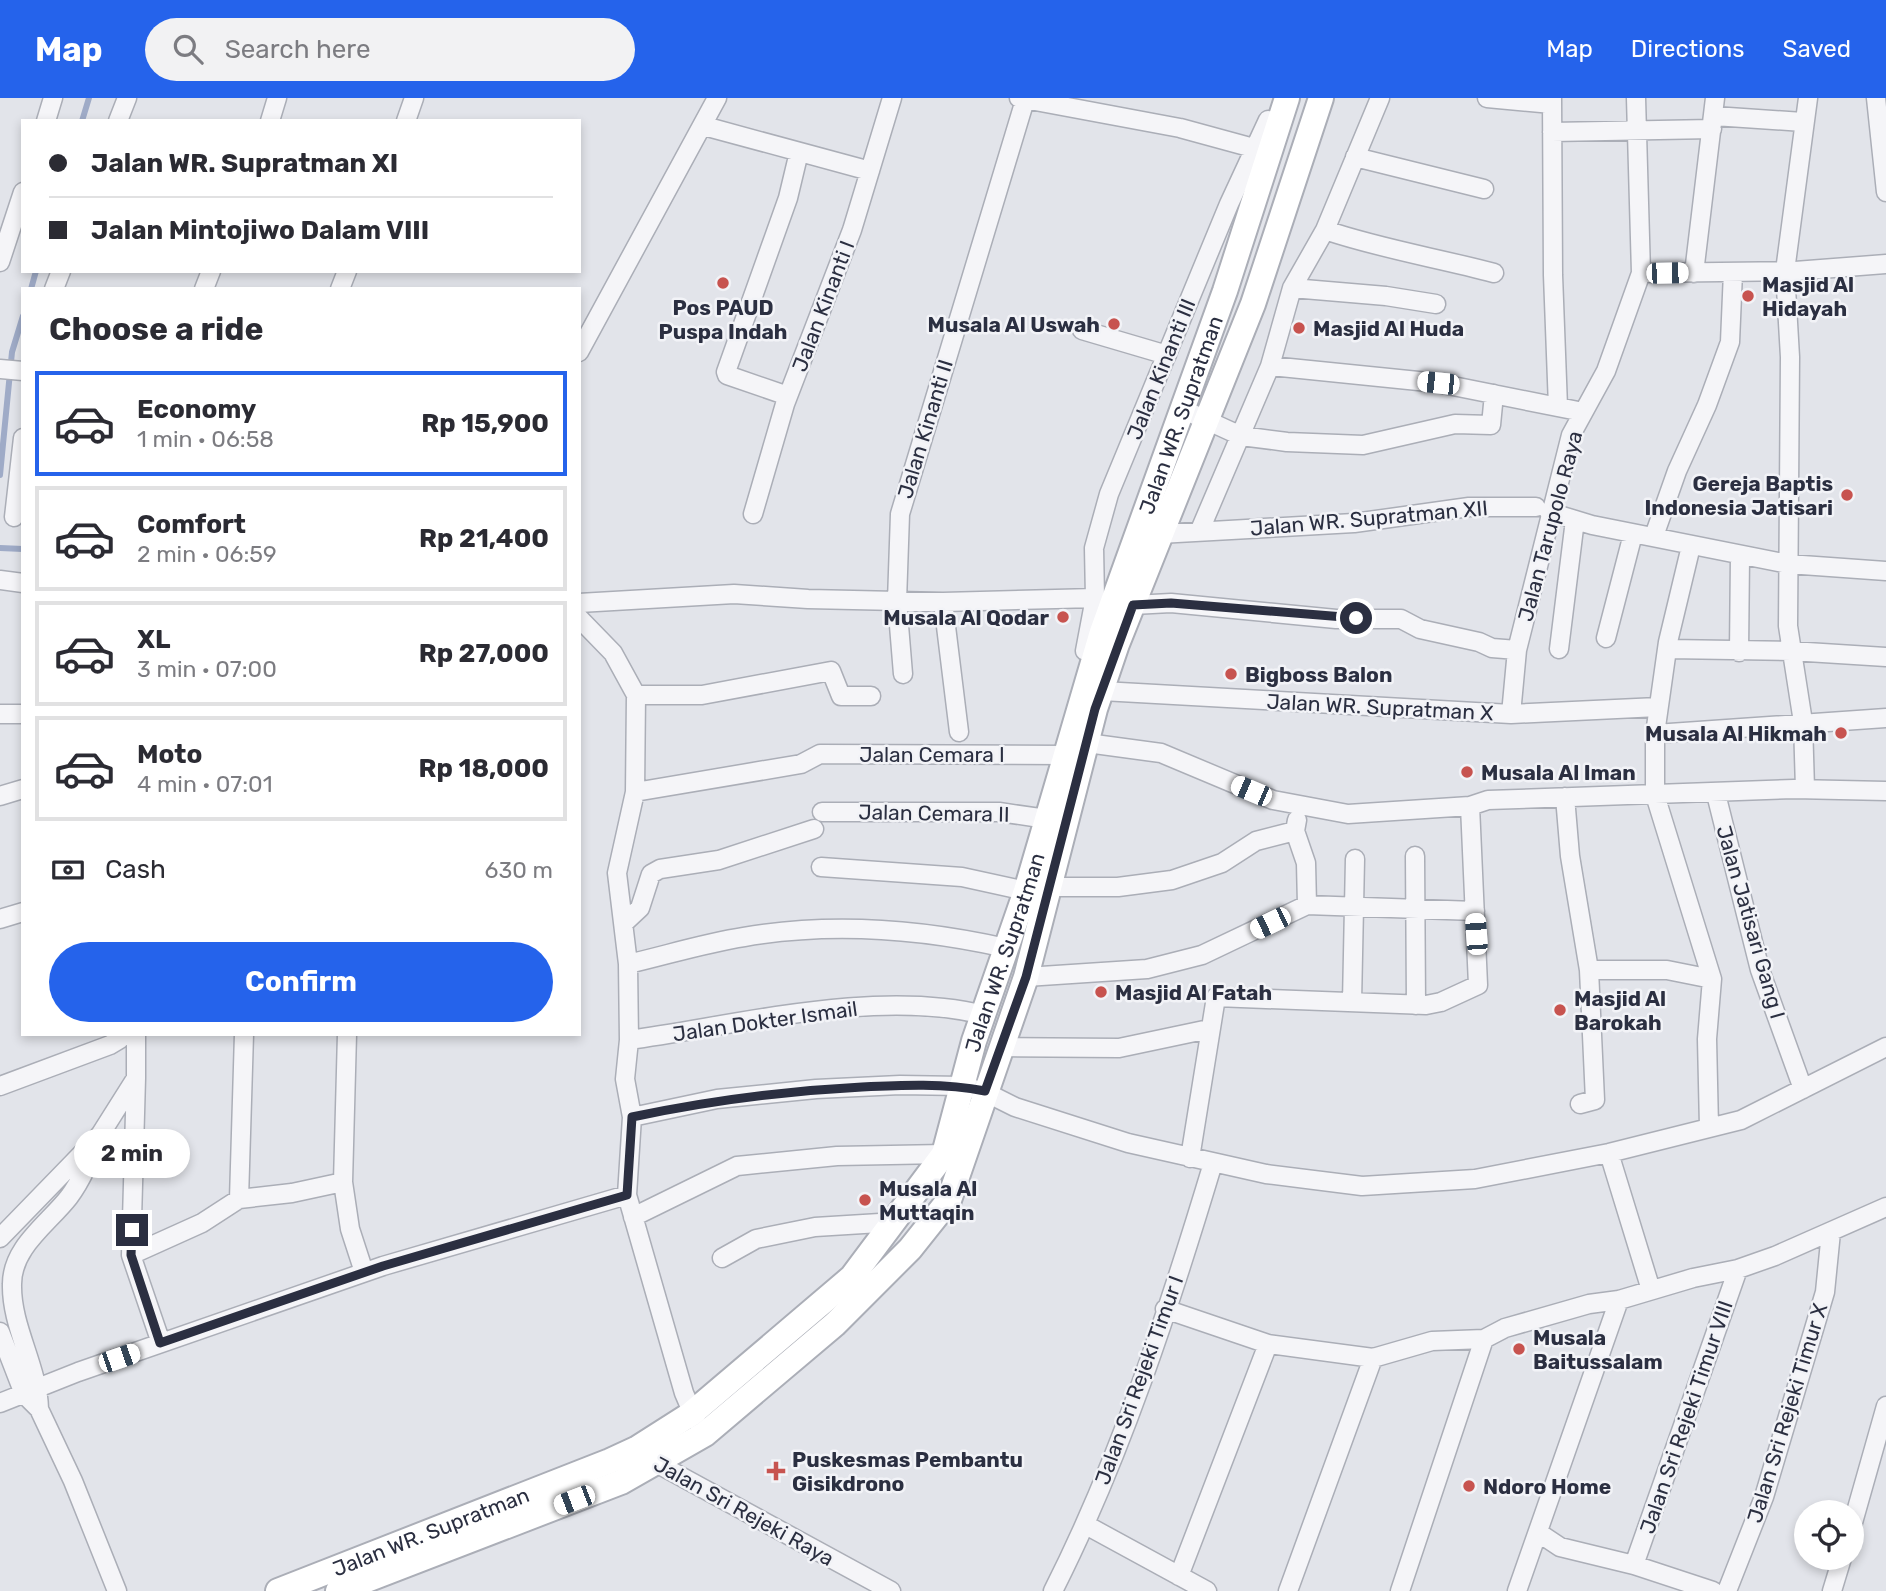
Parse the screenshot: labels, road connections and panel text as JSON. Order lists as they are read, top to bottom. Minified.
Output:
{"streets":{"main road":["Jalan WR. Supratman"],"street":["Jalan Kinanti I","Jalan Kinanti III","Jalan Kinanti II","Jalan WR. Supratman XII","Jalan Tarupolo Raya","Jalan WR. Supratman X","Jalan Cemara I","Jalan Cemara II","Jalan Jatisari Gang I","Jalan Dokter Ismail","Jalan Sri Rejeki Timur I","Jalan Sri Rejeki Timur X","Jalan Sri Rejeki Timur VIII","Jalan Sri Rejeki Raya"]},"crossings":[["Jalan Kinanti III","Jalan WR. Supratman"],["Jalan WR. Supratman","Jalan WR. Supratman XII"],["Jalan WR. Supratman","Jalan WR. Supratman X"],["Jalan WR. Supratman","Jalan Cemara I"],["Jalan WR. Supratman","Jalan Cemara II"],["Jalan WR. Supratman","Jalan Dokter Ismail"],["Jalan WR. Supratman","Jalan Sri Rejeki Raya"],["Jalan WR. Supratman XII","Jalan Tarupolo Raya"],["Jalan Tarupolo Raya","Jalan WR. Supratman X"]],"places":{"other":["Pos PAUD Puspa Indah","Masjid Al Hidayah","Musala Al Uswah","Masjid Al Huda","Gereja Baptis Indonesia Jatisari","Musala Al Qodar","Bigboss Balon","Musala Al Hikmah","Musala Al Iman","Masjid Al Fatah","Masjid Al Barokah","Musala Al Muttaqin","Musala Baitussalam","Ndoro Home"],"health":["Puskesmas Pembantu Gisikdrono"]},"page":{"header":"Map","search":"Search here","nav":["Map","Directions","Saved"],"banner":["Jalan WR. Supratman XI","Jalan Mintojiwo Dalam VIII"],"heading":"Choose a ride","list":[{"name":"Economy","note":"1 min · 06:58","value":"Rp 15,900"},{"name":"Comfort","note":"2 min · 06:59","value":"Rp 21,400"},{"name":"XL","note":"3 min · 07:00","value":"Rp 27,000"},{"name":"Moto","note":"4 min · 07:01","value":"Rp 18,000"}],"pay":["Cash","630 m"],"buttons":"Confirm","bubble":"2 min"}}
